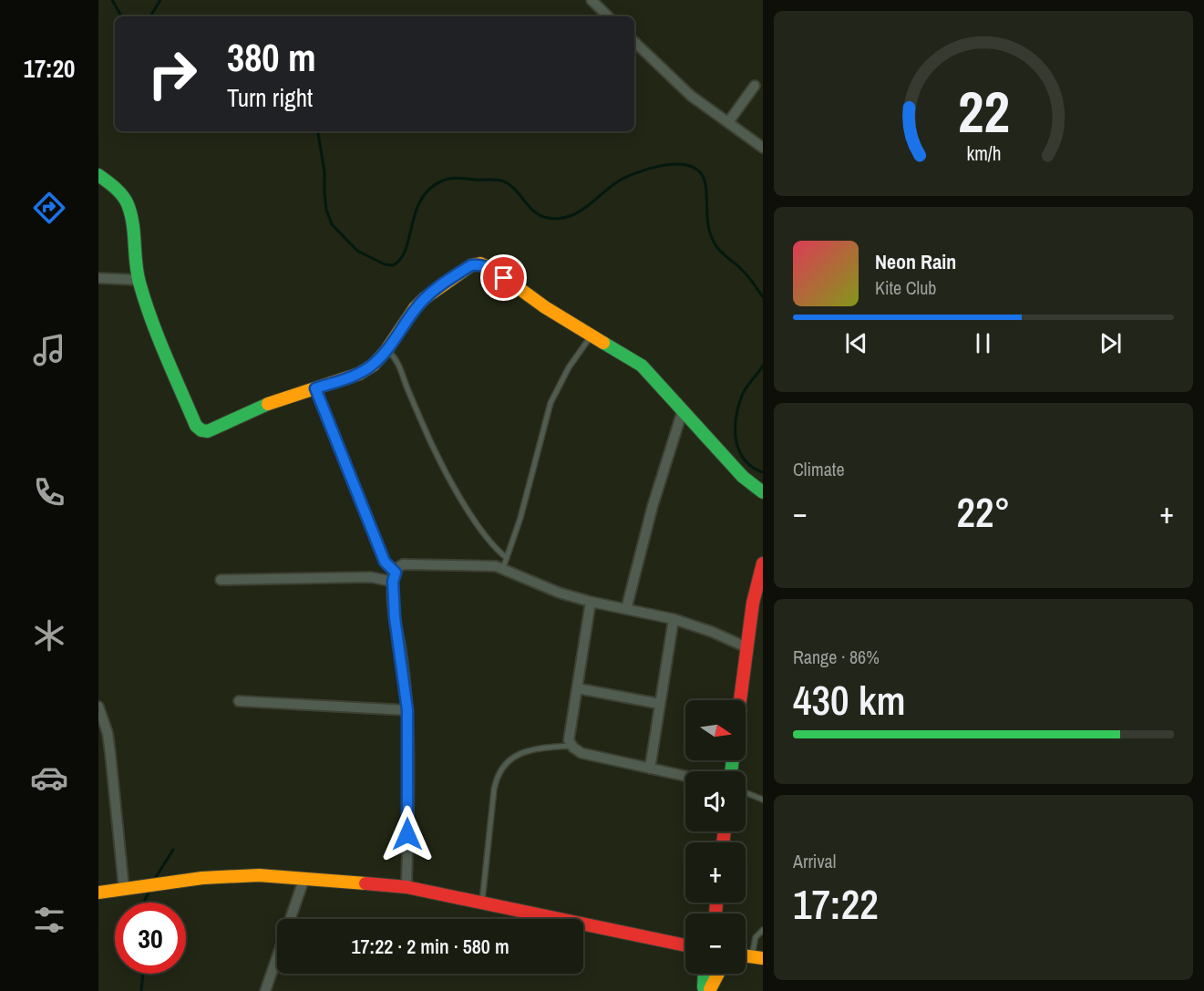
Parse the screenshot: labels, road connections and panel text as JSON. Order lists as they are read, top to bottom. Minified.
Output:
{"north":"right","page":{"tabs":"17:20","turn":["380 m","Turn right"],"song":["Neon Rain","Kite Club"],"tile":["Climate",["Range · 86%","430 km"],["Arrival","17:22"]],"heat":["−","22°","+"],"map_buttons":["+","−"],"limit":"30","trip":"17:22 · 2 min · 580 m","gauge":["22","km/h"]}}
